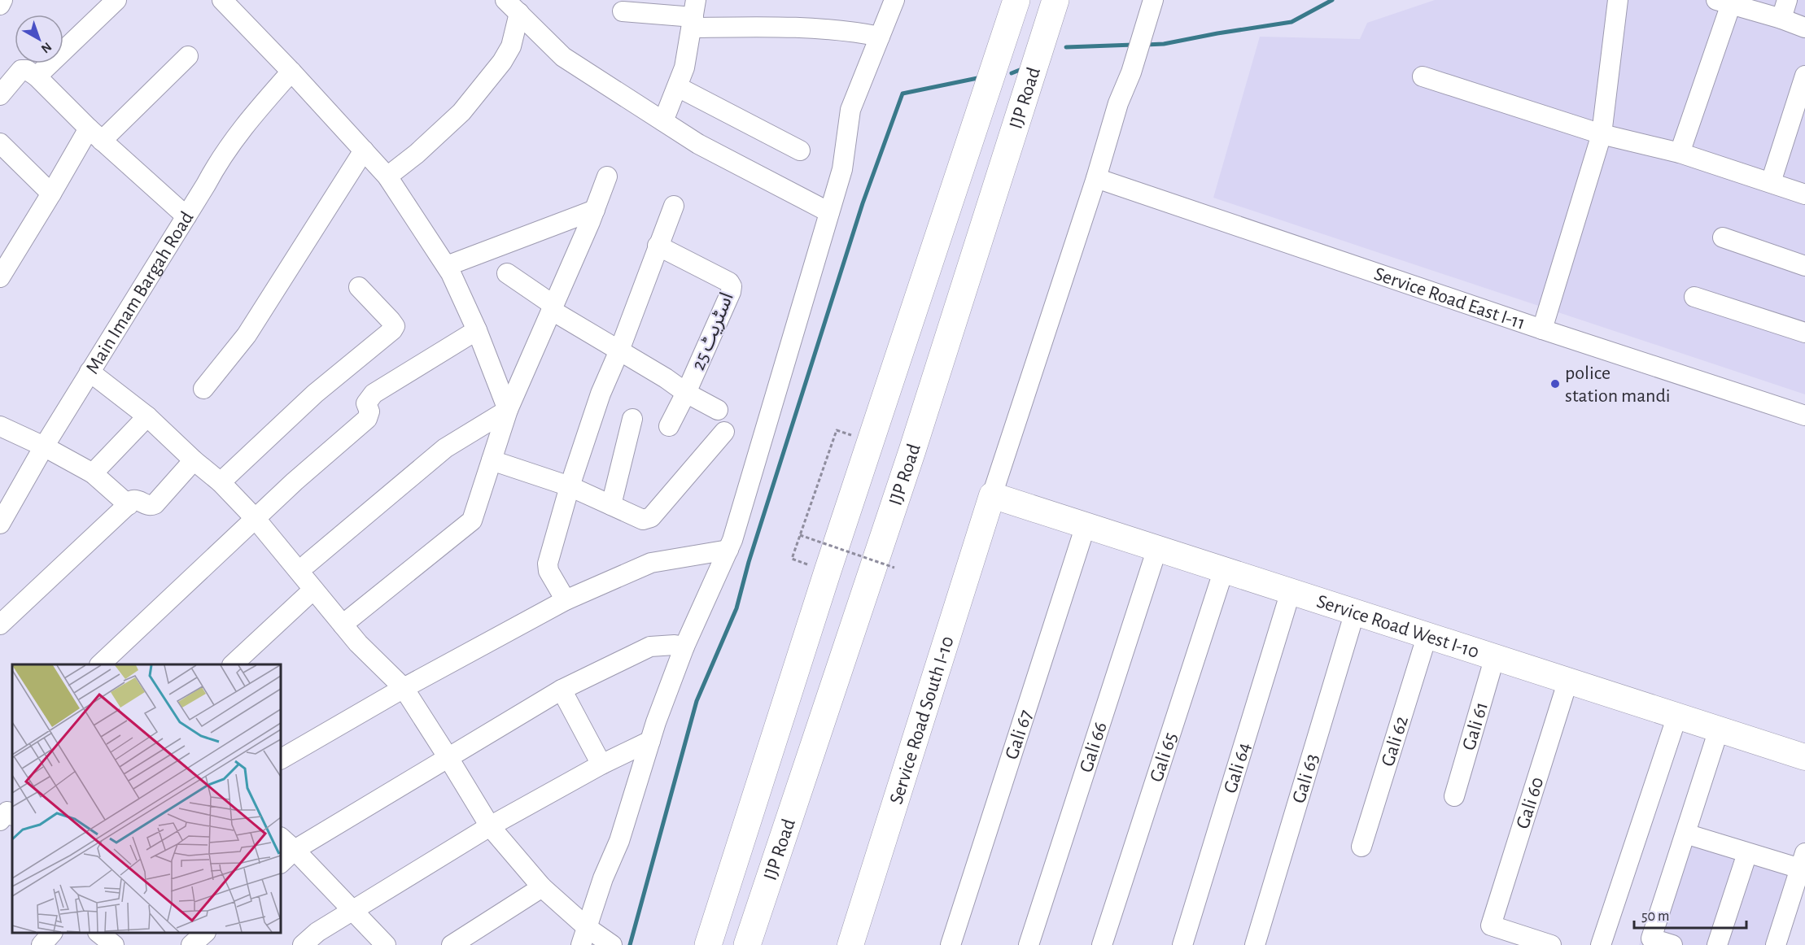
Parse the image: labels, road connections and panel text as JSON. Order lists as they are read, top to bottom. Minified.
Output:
{"streets":{"highway":["IJP Road"],"main road":["Service Road West I-10","Service Road South I-10"],"street":["Main Imam Bargah Road","Service Road East I-11","اسٹریٹ 25","Gali 61","Gali 67","Gali 62","Gali 66","Gali 65","Gali 64","Gali 63","Gali 60"]},"crossings":[["Service Road West I-10","Service Road South I-10"],["Service Road West I-10","Gali 61"],["Service Road West I-10","Gali 67"],["Service Road West I-10","Gali 62"],["Service Road West I-10","Gali 66"],["Service Road West I-10","Gali 65"],["Service Road West I-10","Gali 64"],["Service Road West I-10","Gali 63"],["Service Road West I-10","Gali 60"]],"places":["police station mandi"],"scale_bar":"50 m","north":"bottom right"}
